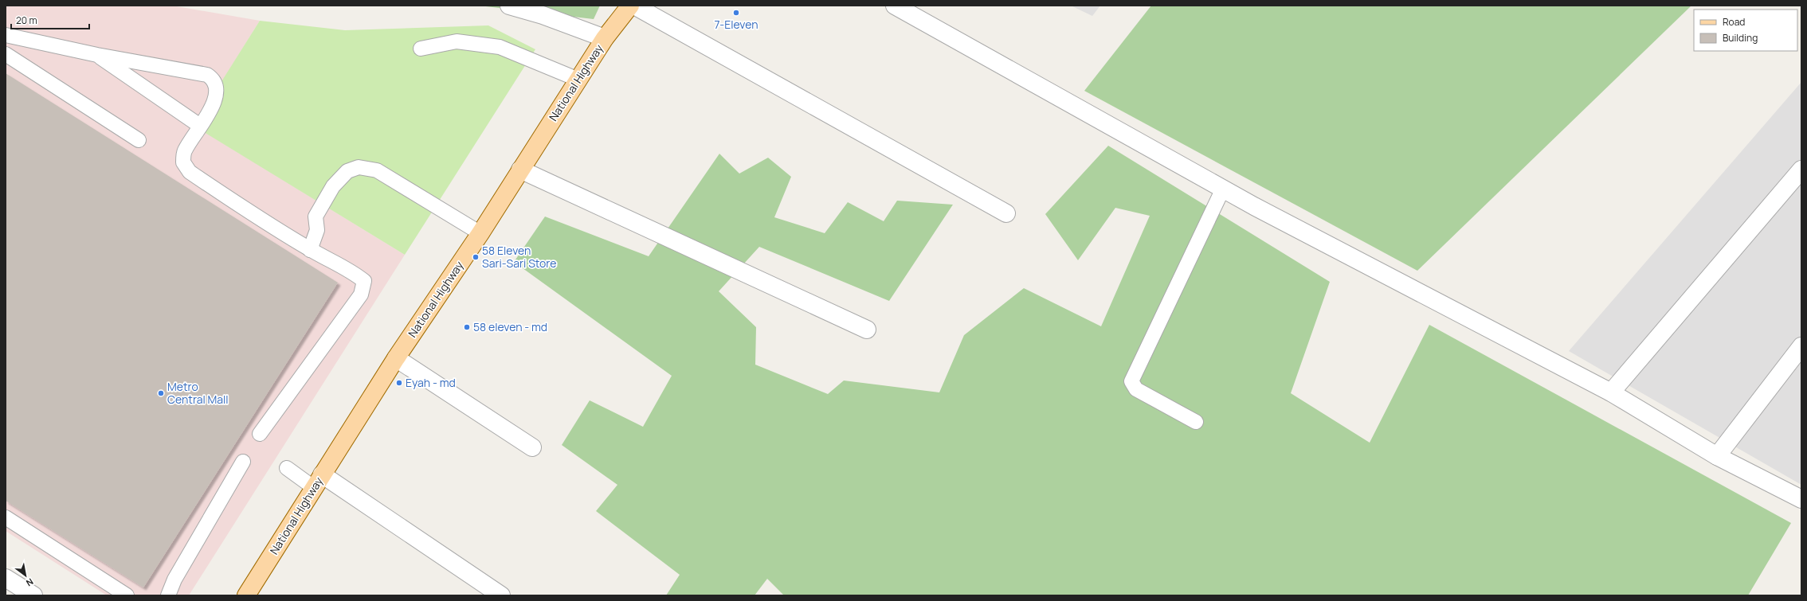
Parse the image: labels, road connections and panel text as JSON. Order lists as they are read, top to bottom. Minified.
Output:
{"streets":{"main road":["National Highway"]},"places":["7-Eleven","58 Eleven Sari-Sari Store","58 eleven - md","Eyah - md","Metro Central Mall"],"legend":["Road","Building"],"scale_bar":"20 m","north":"bottom right"}
